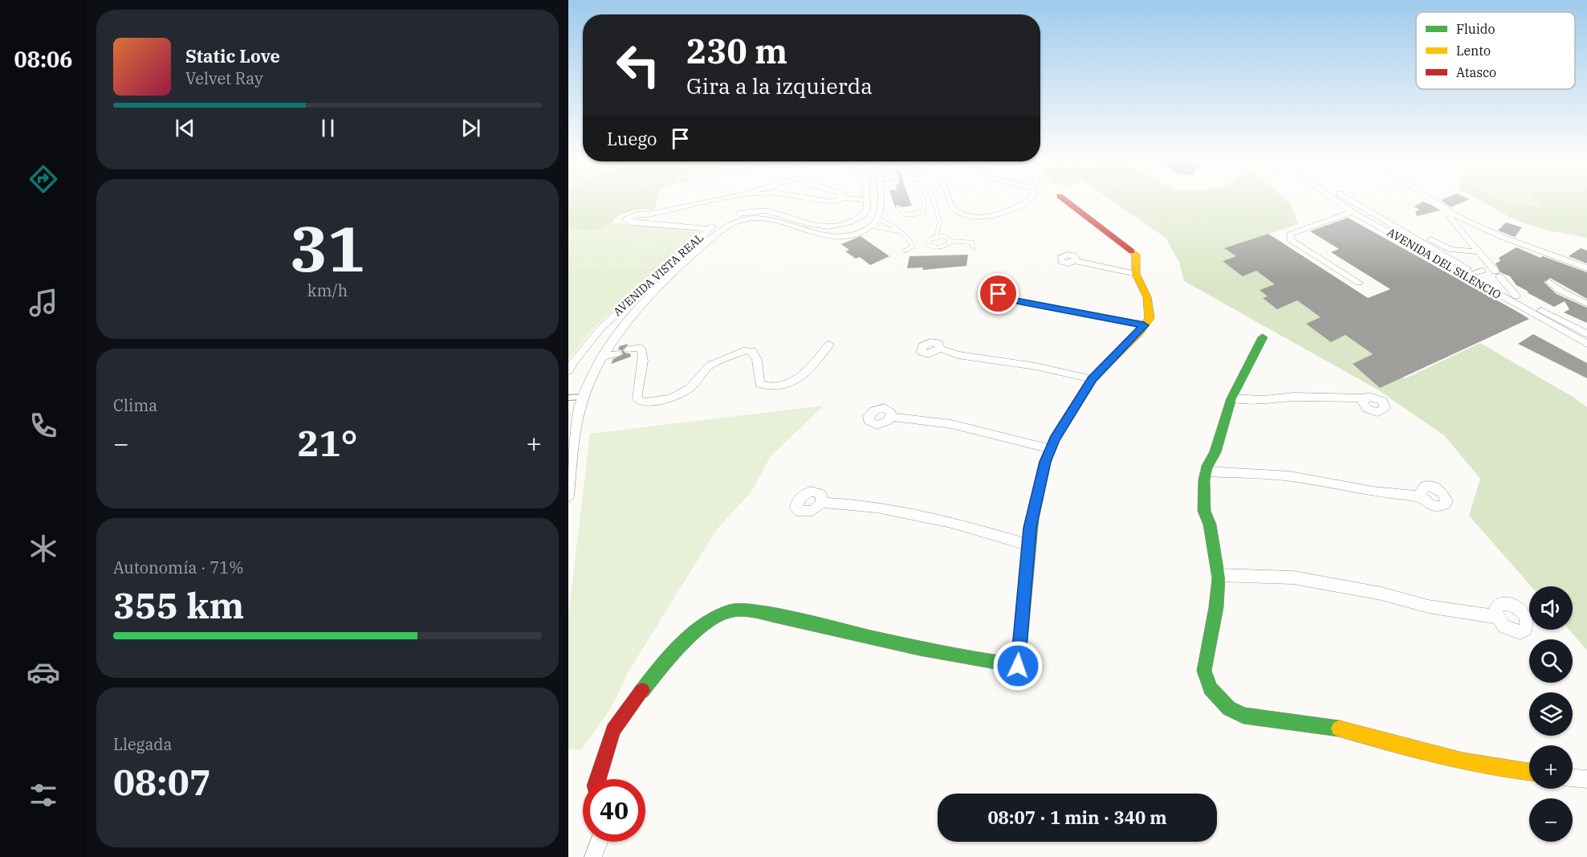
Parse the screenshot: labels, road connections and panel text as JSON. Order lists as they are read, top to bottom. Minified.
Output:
{"streets":{"street":["AVENIDA DEL SILENCIO","AVENIDA VISTA REAL"]},"legend":["Fluido","Lento","Atasco"],"page":{"tabs":"08:06","turn":["230 m","Gira a la izquierda"],"song":["Static Love","Velvet Ray"],"then":"Luego","tile":[["31","km/h"],"Clima",["Autonomía · 71%","355 km"],["Llegada","08:07"]],"heat":["−","21°","+"],"map_buttons":["+","−"],"limit":"40","trip":"08:07 · 1 min · 340 m"}}
